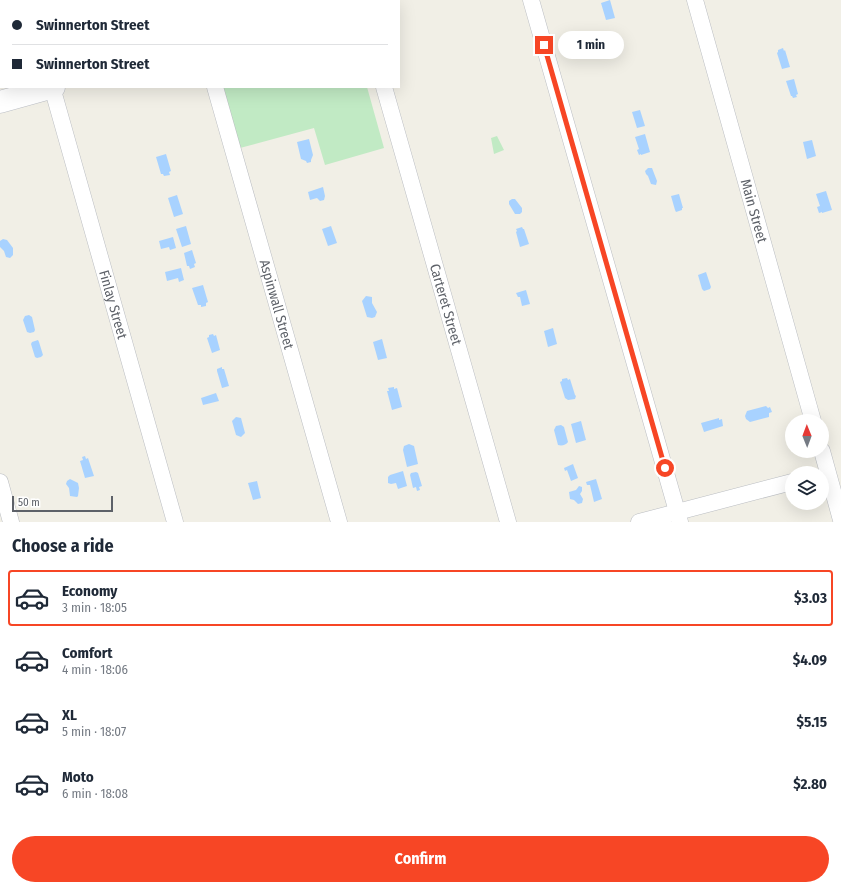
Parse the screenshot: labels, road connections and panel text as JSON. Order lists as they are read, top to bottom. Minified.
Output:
{"streets":{"street":["Main Street","Finlay Street","Aspinwall Street","Carteret Street"]},"scale_bar":"50 m","north":"top","page":{"banner":["Swinnerton Street","Swinnerton Street"],"bubble":"1 min","scale":"50 m","heading":"Choose a ride","list":[{"name":"Economy","note":"3 min · 18:05","value":"$3.03"},{"name":"Comfort","note":"4 min · 18:06","value":"$4.09"},{"name":"XL","note":"5 min · 18:07","value":"$5.15"},{"name":"Moto","note":"6 min · 18:08","value":"$2.80"}],"buttons":"Confirm"}}
